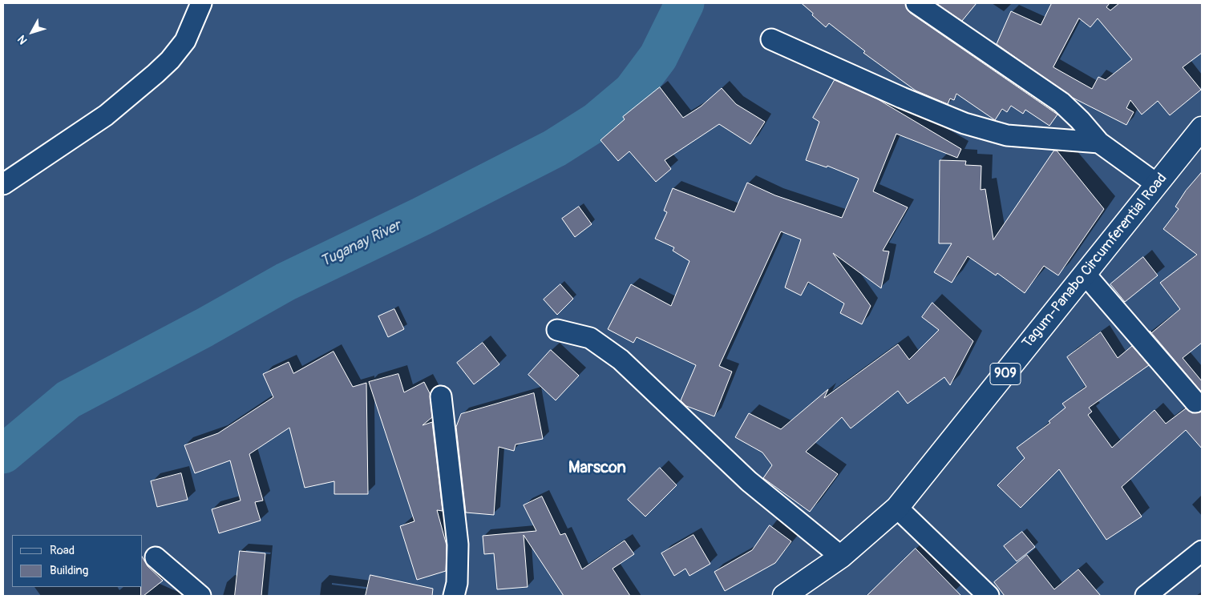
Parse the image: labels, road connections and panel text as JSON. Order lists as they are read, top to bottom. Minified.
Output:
{"streets":{"main road":["Tagum-Panabo Circumferential Road","909"]},"districts":["Marscon"],"water":["Tuganay River"],"legend":["Road","Building"],"north":"bottom left"}
